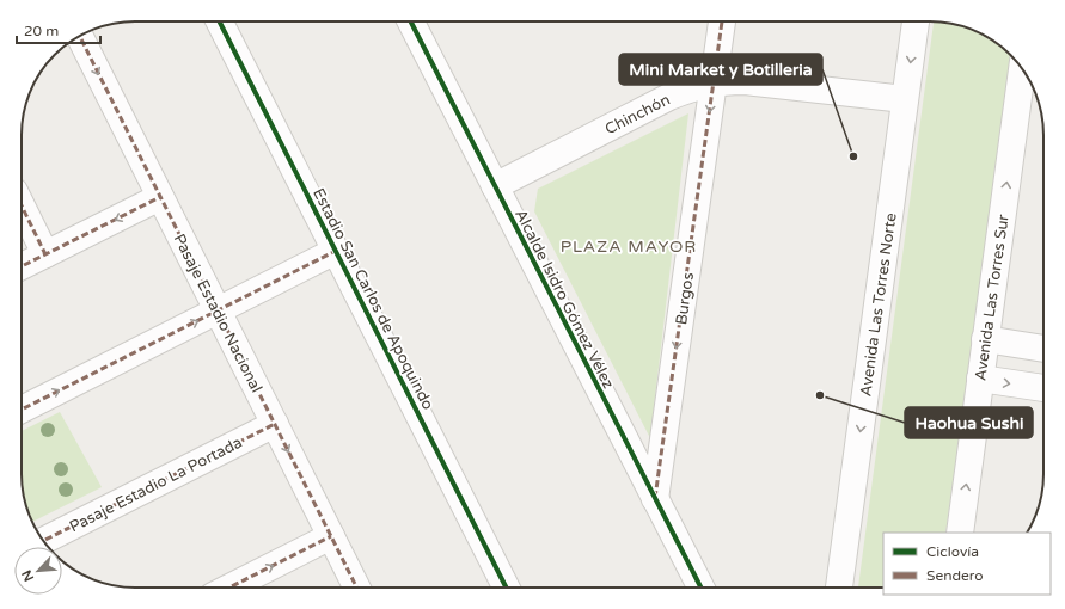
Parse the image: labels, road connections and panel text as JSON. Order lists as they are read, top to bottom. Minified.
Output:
{"streets":{"street":["Chinchón","Avenida Las Torres Sur","Estadio San Carlos de Apoquindo","Alcalde Isidro Gómez Vélez","Burgos","Avenida Las Torres Norte","Pasaje Estadio Nacional","Pasaje Estadio La Portada"]},"crossings":[["Chinchón","Alcalde Isidro Gómez Vélez"],["Chinchón","Burgos"],["Chinchón","Avenida Las Torres Norte"],["Alcalde Isidro Gómez Vélez","Burgos"],["Pasaje Estadio Nacional","Pasaje Estadio La Portada"]],"one_way":["Avenida Las Torres Sur","Burgos","Avenida Las Torres Norte","Pasaje Estadio Nacional"],"districts":["PLAZA MAYOR"],"places":["Mini Market y Botilleria","Haohua Sushi"],"legend":["Ciclovía","Sendero"],"scale_bar":"20 m","north":"bottom left"}
